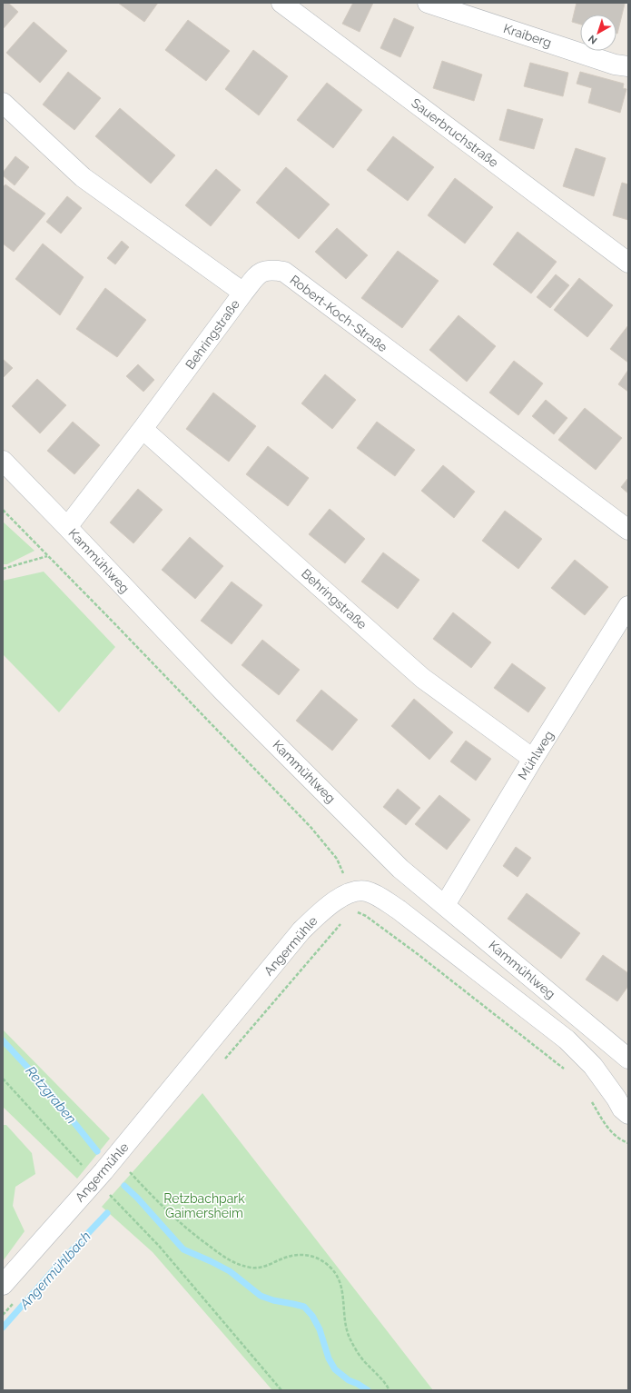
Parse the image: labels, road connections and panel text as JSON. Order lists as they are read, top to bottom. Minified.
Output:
{"streets":{"street":["Kraiberg","Sauerbruchstraße","Robert-Koch-Straße","Behringstraße","Kammühlweg","Mühlweg","Angermühle"]},"crossings":[["Robert-Koch-Straße","Behringstraße"],["Behringstraße","Kammühlweg"],["Behringstraße","Mühlweg"],["Kammühlweg","Mühlweg"]],"water":["Retzgraben","Angermühlbach"],"parks":["Retzbachpark Gaimersheim"],"north":"bottom left"}
